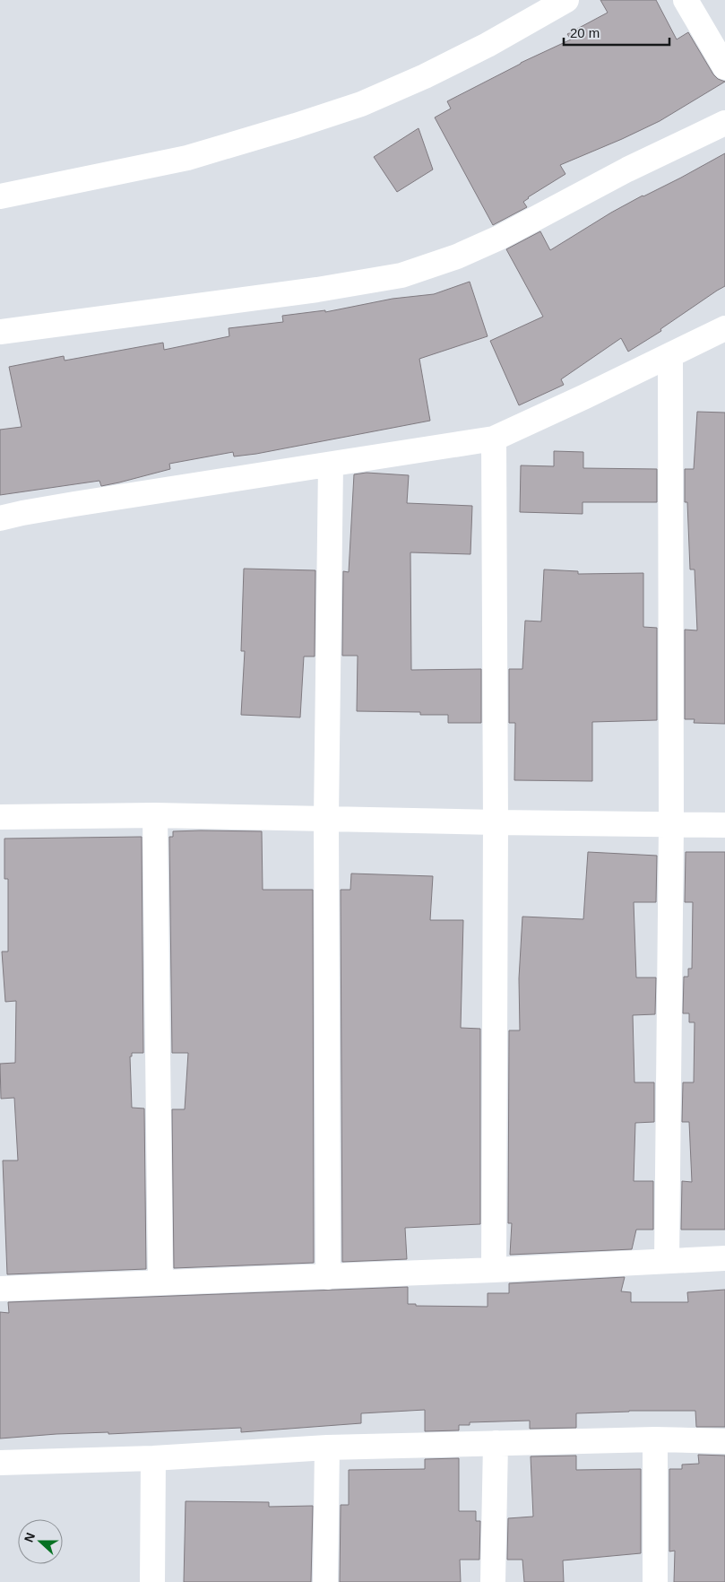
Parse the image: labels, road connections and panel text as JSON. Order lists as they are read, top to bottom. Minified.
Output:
{"scale_bar":"20 m","north":"left"}
